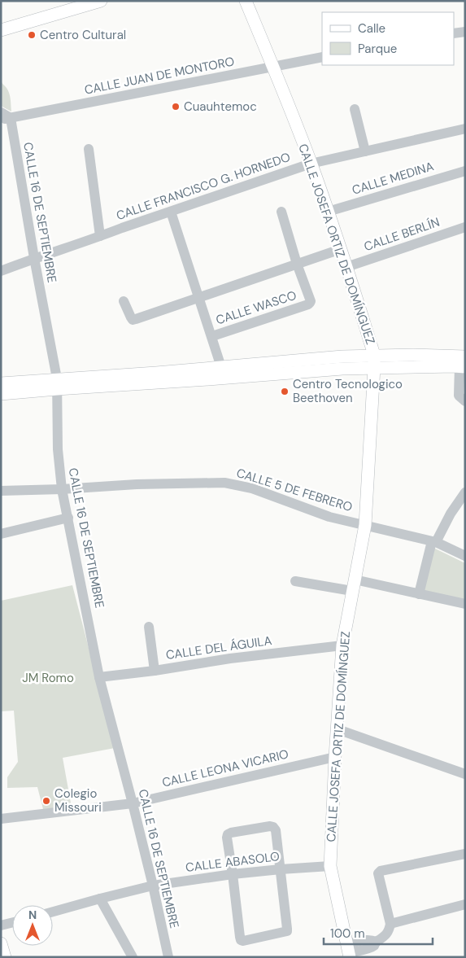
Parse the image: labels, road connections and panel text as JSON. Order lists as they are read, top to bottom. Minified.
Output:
{"streets":{"main road":["CALLE JOSEFA ORTIZ DE DOMÍNGUEZ"],"street":["CALLE JUAN DE MONTORO","CALLE MEDINA","CALLE FRANCISCO G. HORNEDO","CALLE 16 DE SEPTIEMBRE","CALLE BERLÍN","CALLE WASCO","CALLE 5 DE FEBRERO","CALLE DEL ÁGUILA","CALLE LEONA VICARIO","CALLE ABASOLO"]},"crossings":[["CALLE JUAN DE MONTORO","CALLE 16 DE SEPTIEMBRE"],["CALLE JUAN DE MONTORO","CALLE JOSEFA ORTIZ DE DOMÍNGUEZ"],["CALLE MEDINA","CALLE JOSEFA ORTIZ DE DOMÍNGUEZ"],["CALLE FRANCISCO G. HORNEDO","CALLE 16 DE SEPTIEMBRE"],["CALLE FRANCISCO G. HORNEDO","CALLE JOSEFA ORTIZ DE DOMÍNGUEZ"],["CALLE FRANCISCO G. HORNEDO","CALLE WASCO"],["CALLE 16 DE SEPTIEMBRE","CALLE 5 DE FEBRERO"],["CALLE 16 DE SEPTIEMBRE","CALLE DEL ÁGUILA"],["CALLE 16 DE SEPTIEMBRE","CALLE LEONA VICARIO"],["CALLE 16 DE SEPTIEMBRE","CALLE ABASOLO"],["CALLE BERLÍN","CALLE JOSEFA ORTIZ DE DOMÍNGUEZ"],["CALLE JOSEFA ORTIZ DE DOMÍNGUEZ","CALLE 5 DE FEBRERO"],["CALLE JOSEFA ORTIZ DE DOMÍNGUEZ","CALLE DEL ÁGUILA"],["CALLE JOSEFA ORTIZ DE DOMÍNGUEZ","CALLE LEONA VICARIO"],["CALLE JOSEFA ORTIZ DE DOMÍNGUEZ","CALLE ABASOLO"]],"parks":["JM Romo"],"places":["Centro Cultural","Cuauhtemoc","Centro Tecnologico Beethoven","Colegio Missouri"],"legend":["Calle","Parque"],"scale_bar":"100 m","north":"top"}
